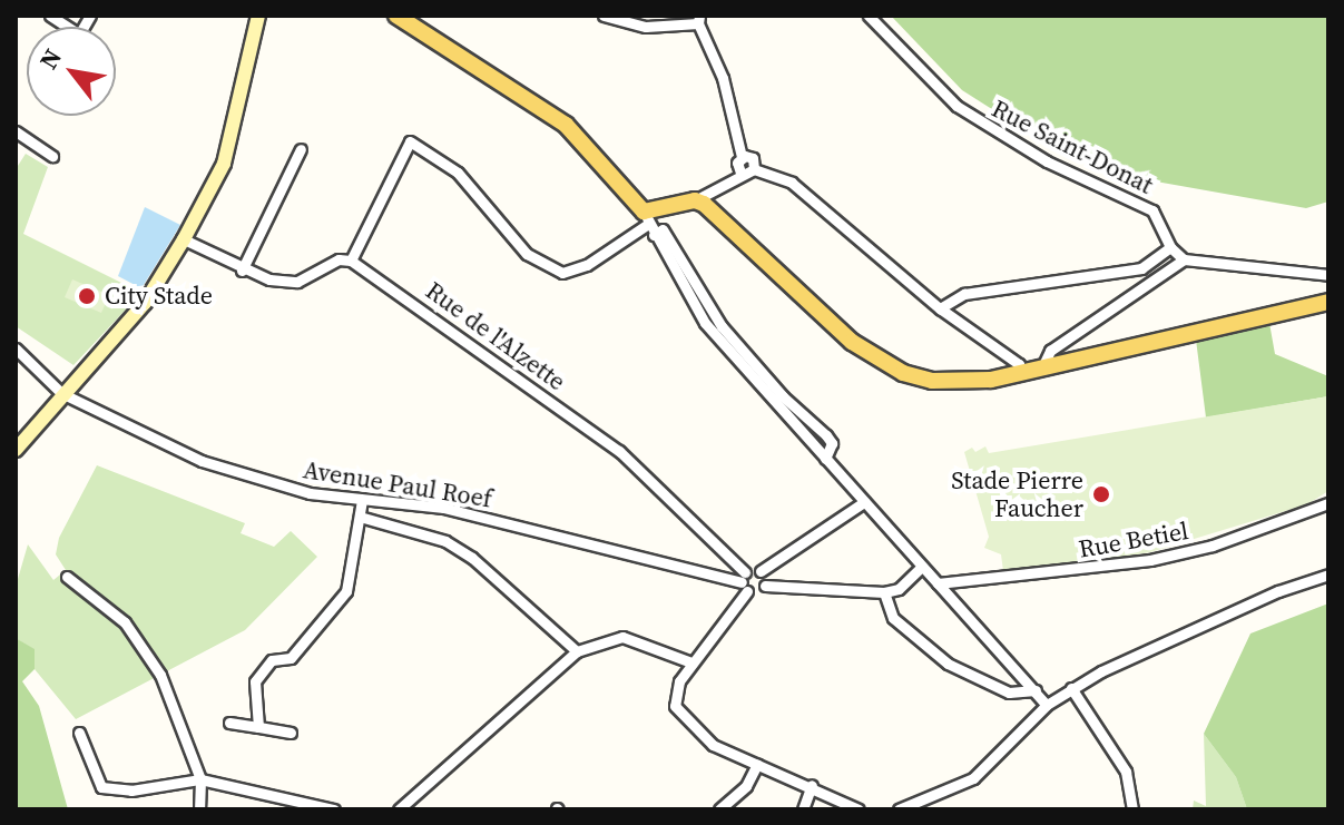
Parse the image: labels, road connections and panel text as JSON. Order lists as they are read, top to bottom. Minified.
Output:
{"streets":{"street":["Rue Saint-Donat","Rue de l'Alzette","Avenue Paul Roef","Rue Betiel"]},"crossings":[["Rue de l'Alzette","Avenue Paul Roef"]],"places":["City Stade","Stade Pierre Faucher"],"north":"top left"}
